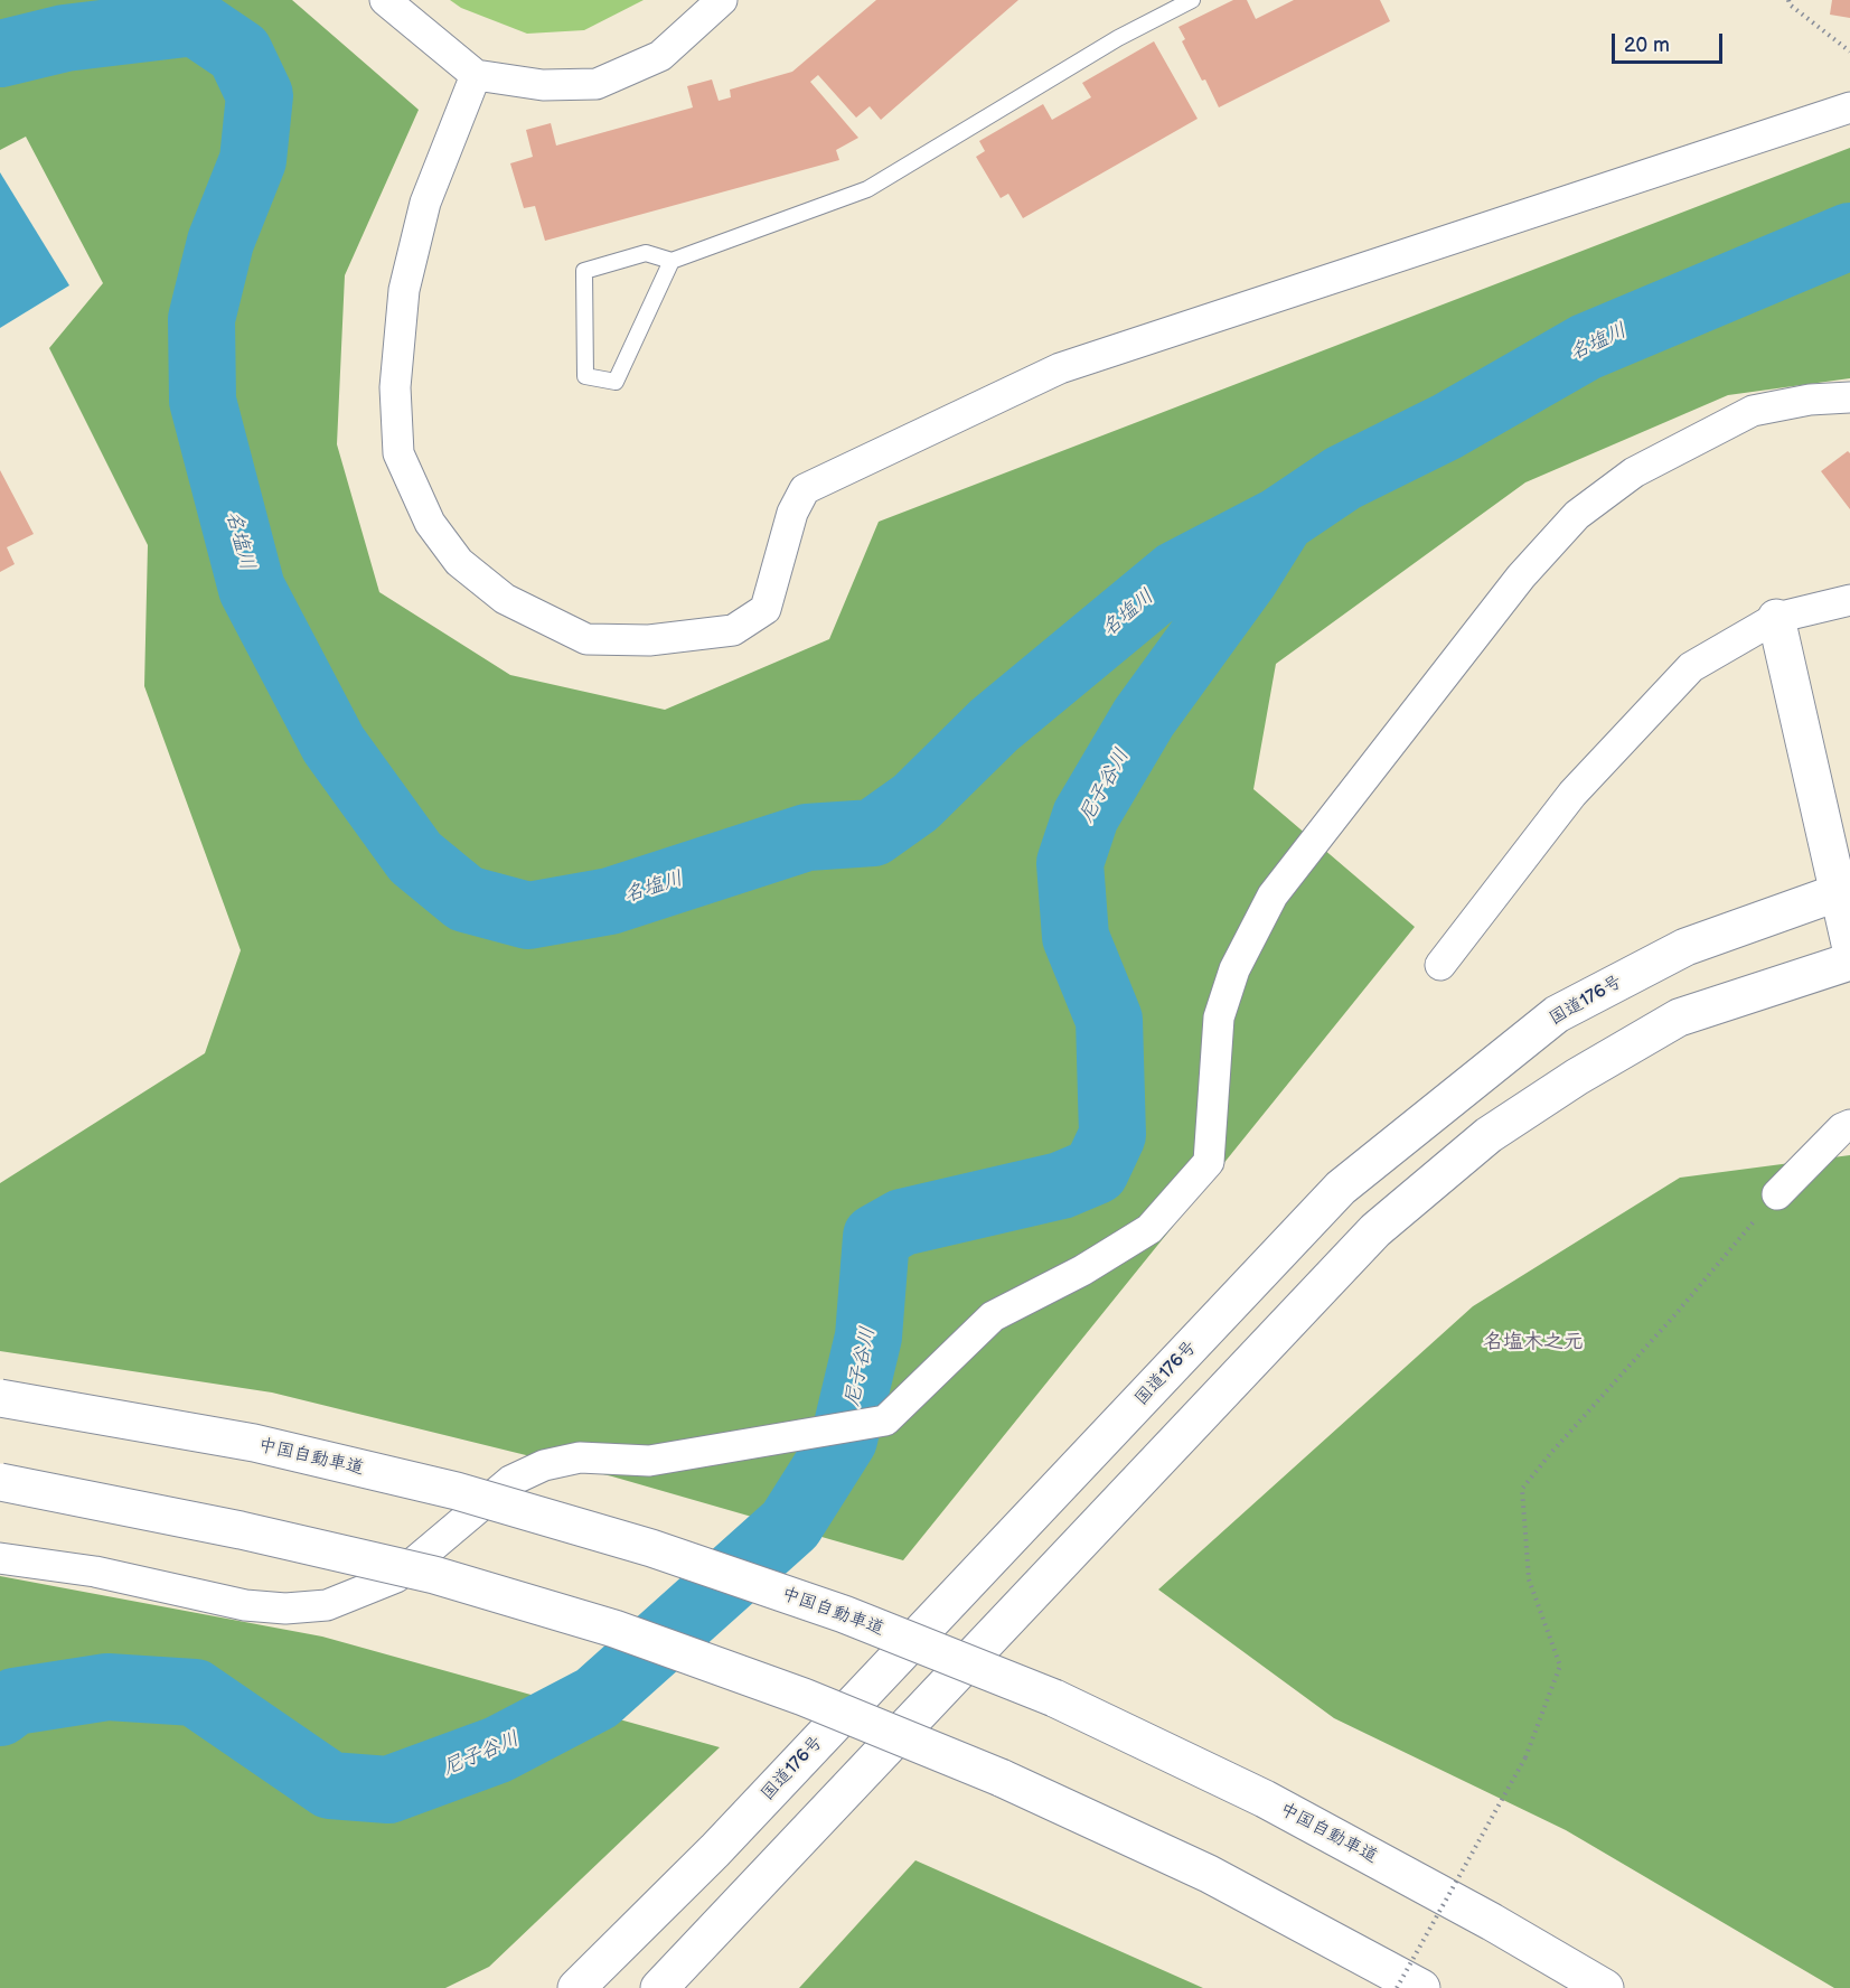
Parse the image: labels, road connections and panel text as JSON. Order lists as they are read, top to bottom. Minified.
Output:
{"streets":{"main road":["国道176号","中国自動車道"]},"districts":["名塩木之元"],"water":["名塩川","尼子谷川"],"scale_bar":"20 m"}
